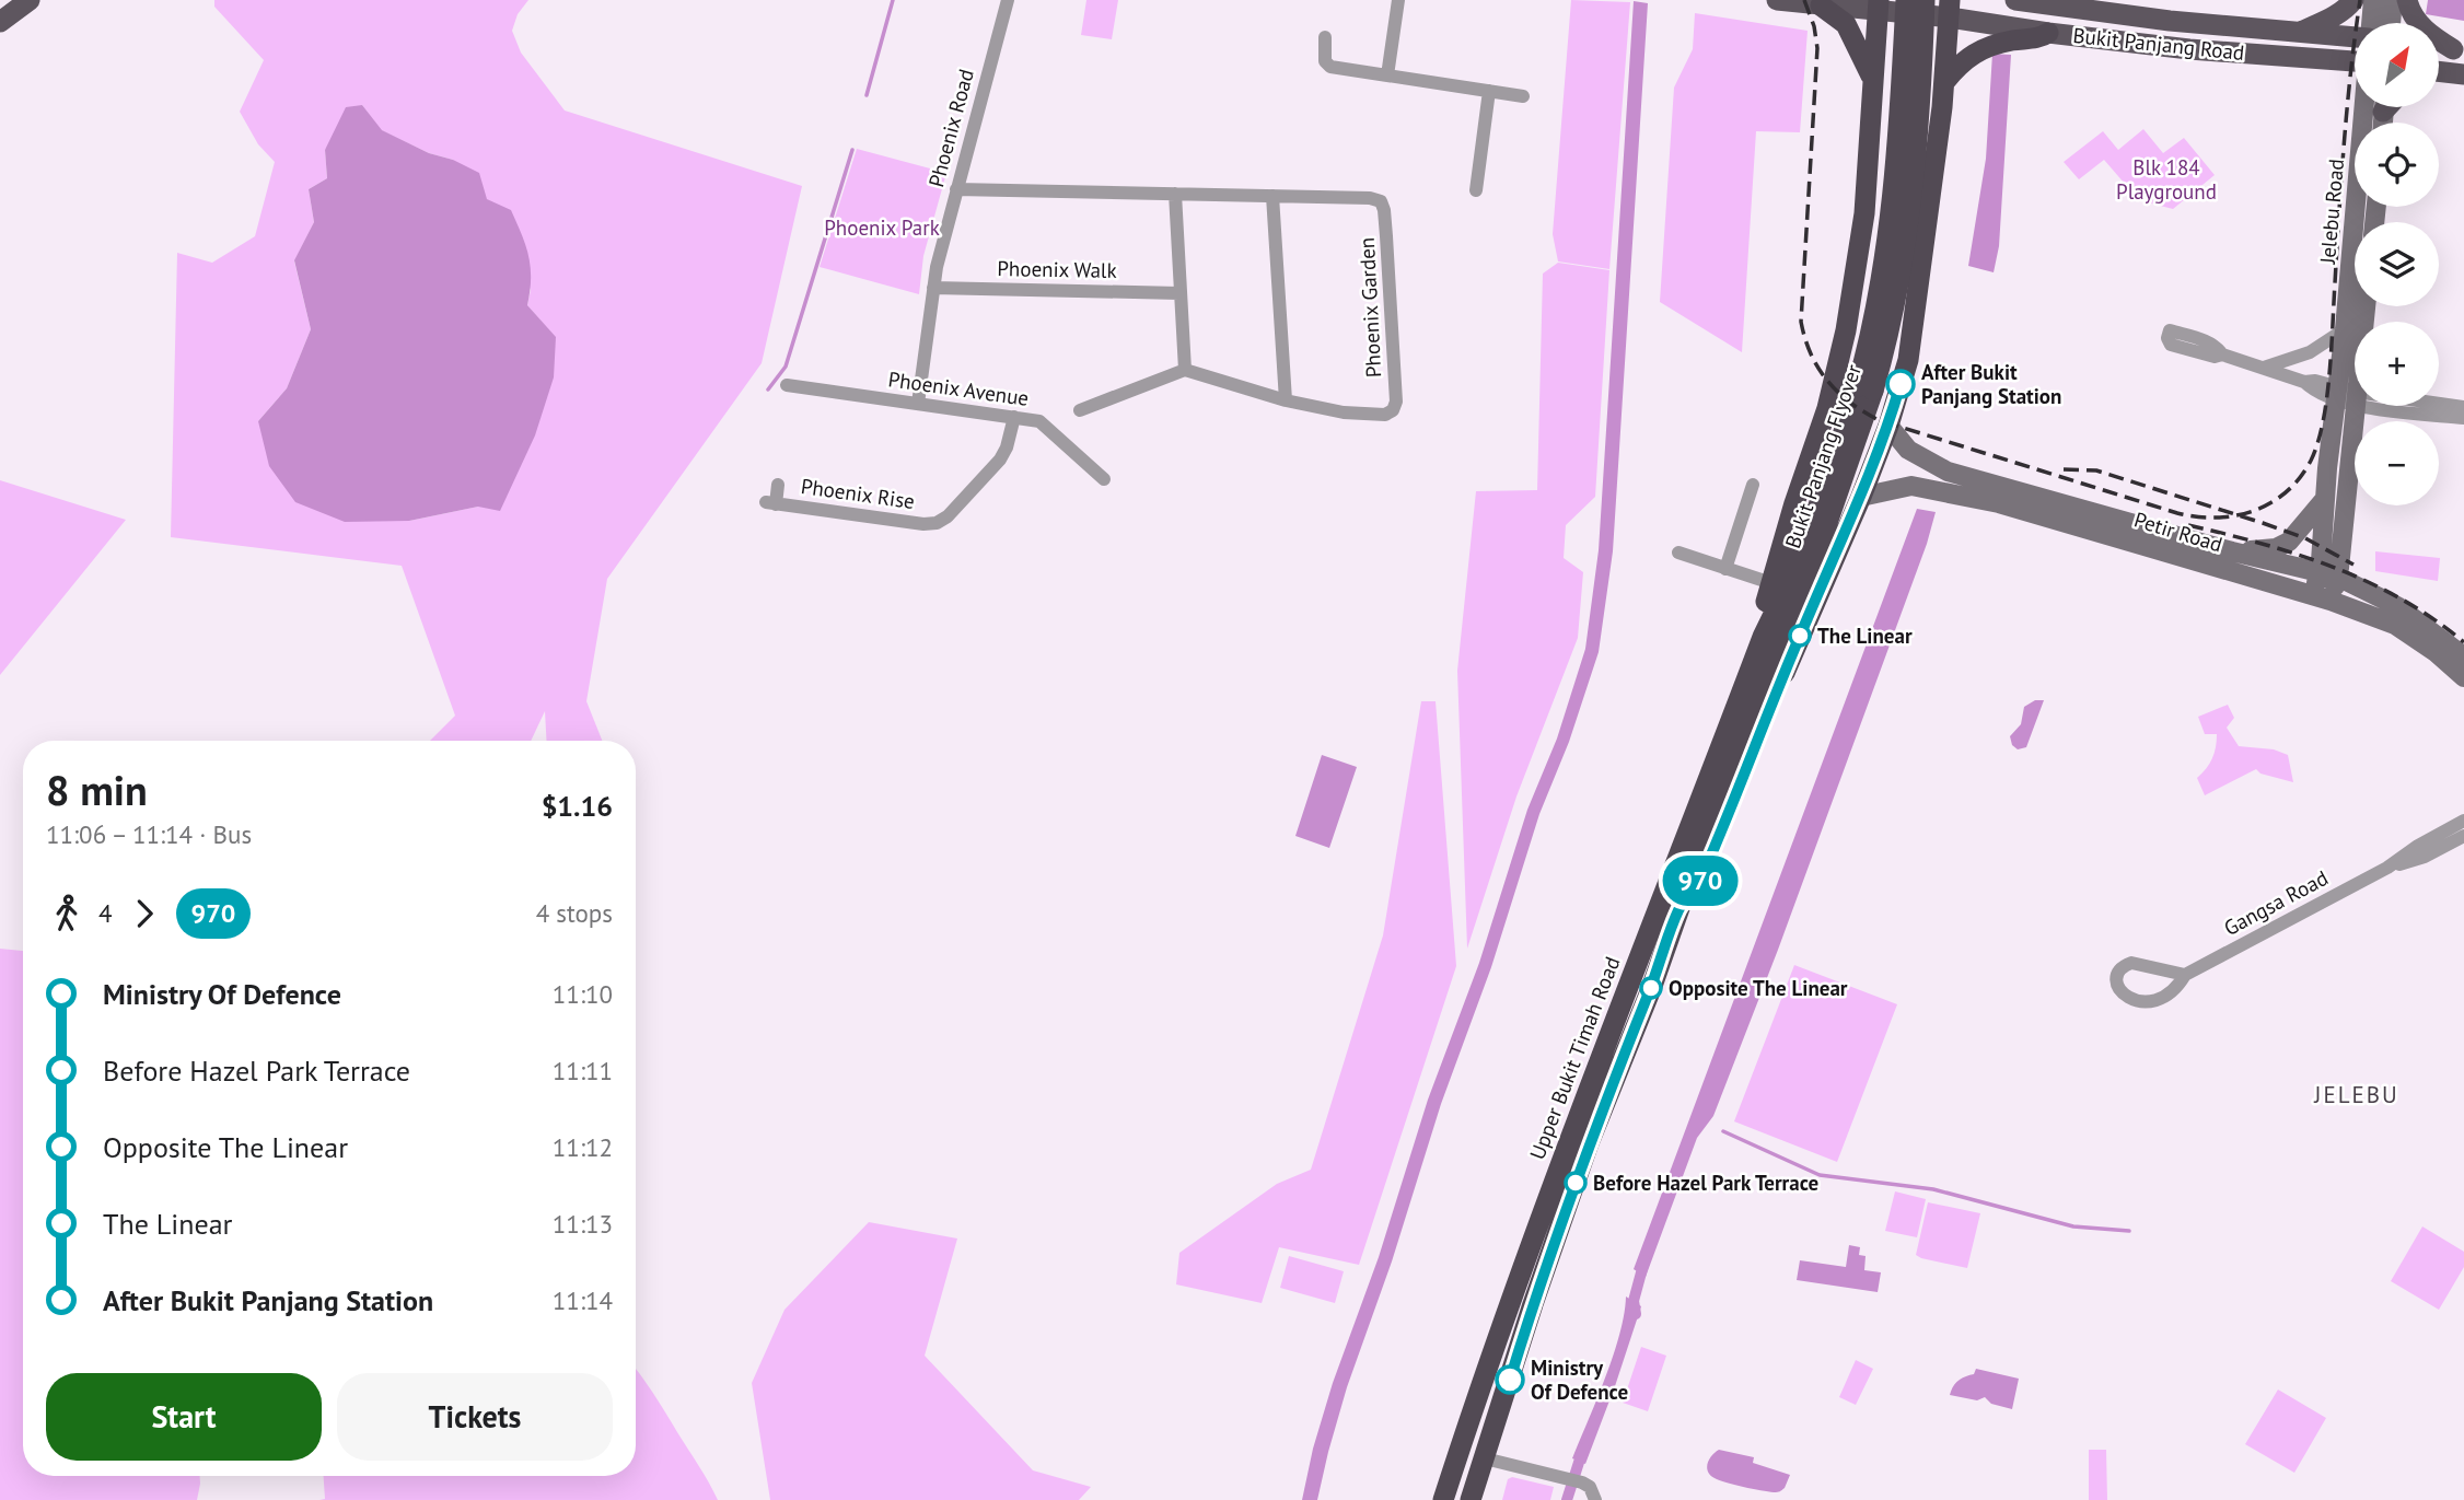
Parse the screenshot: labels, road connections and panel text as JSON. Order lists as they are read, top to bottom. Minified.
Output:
{"streets":{"highway":["Bukit Panjang Flyover","Upper Bukit Timah Road"],"main road":["Bukit Panjang Road","Jelebu Road","Petir Road"],"street":["Phoenix Road","Phoenix Walk","Phoenix Garden","Phoenix Avenue","Phoenix Rise","Gangsa Road"]},"crossings":[["Phoenix Road","Phoenix Walk"],["Phoenix Road","Phoenix Garden"],["Phoenix Road","Phoenix Avenue"],["Jelebu Road","Petir Road"],["Phoenix Avenue","Phoenix Rise"],["Bukit Panjang Flyover","Upper Bukit Timah Road"]],"districts":["JELEBU"],"parks":["Blk 184 Playground","Phoenix Park"],"places":["After Bukit Panjang Station","The Linear","Opposite The Linear","Before Hazel Park Terrace","Ministry Of Defence"],"lines":["bus line 970"],"north":"top right","page":{"on_map":"970","map_buttons":["+","−"],"heading":["8 min","11:06 – 11:14 · Bus","$1.16"],"legs":["4","970","4 stops"],"list":[{"name":"Ministry Of Defence","value":"11:10"},{"name":"Before Hazel Park Terrace","value":"11:11"},{"name":"Opposite The Linear","value":"11:12"},{"name":"The Linear","value":"11:13"},{"name":"After Bukit Panjang Station","value":"11:14"}],"buttons":["Start","Tickets"]}}
